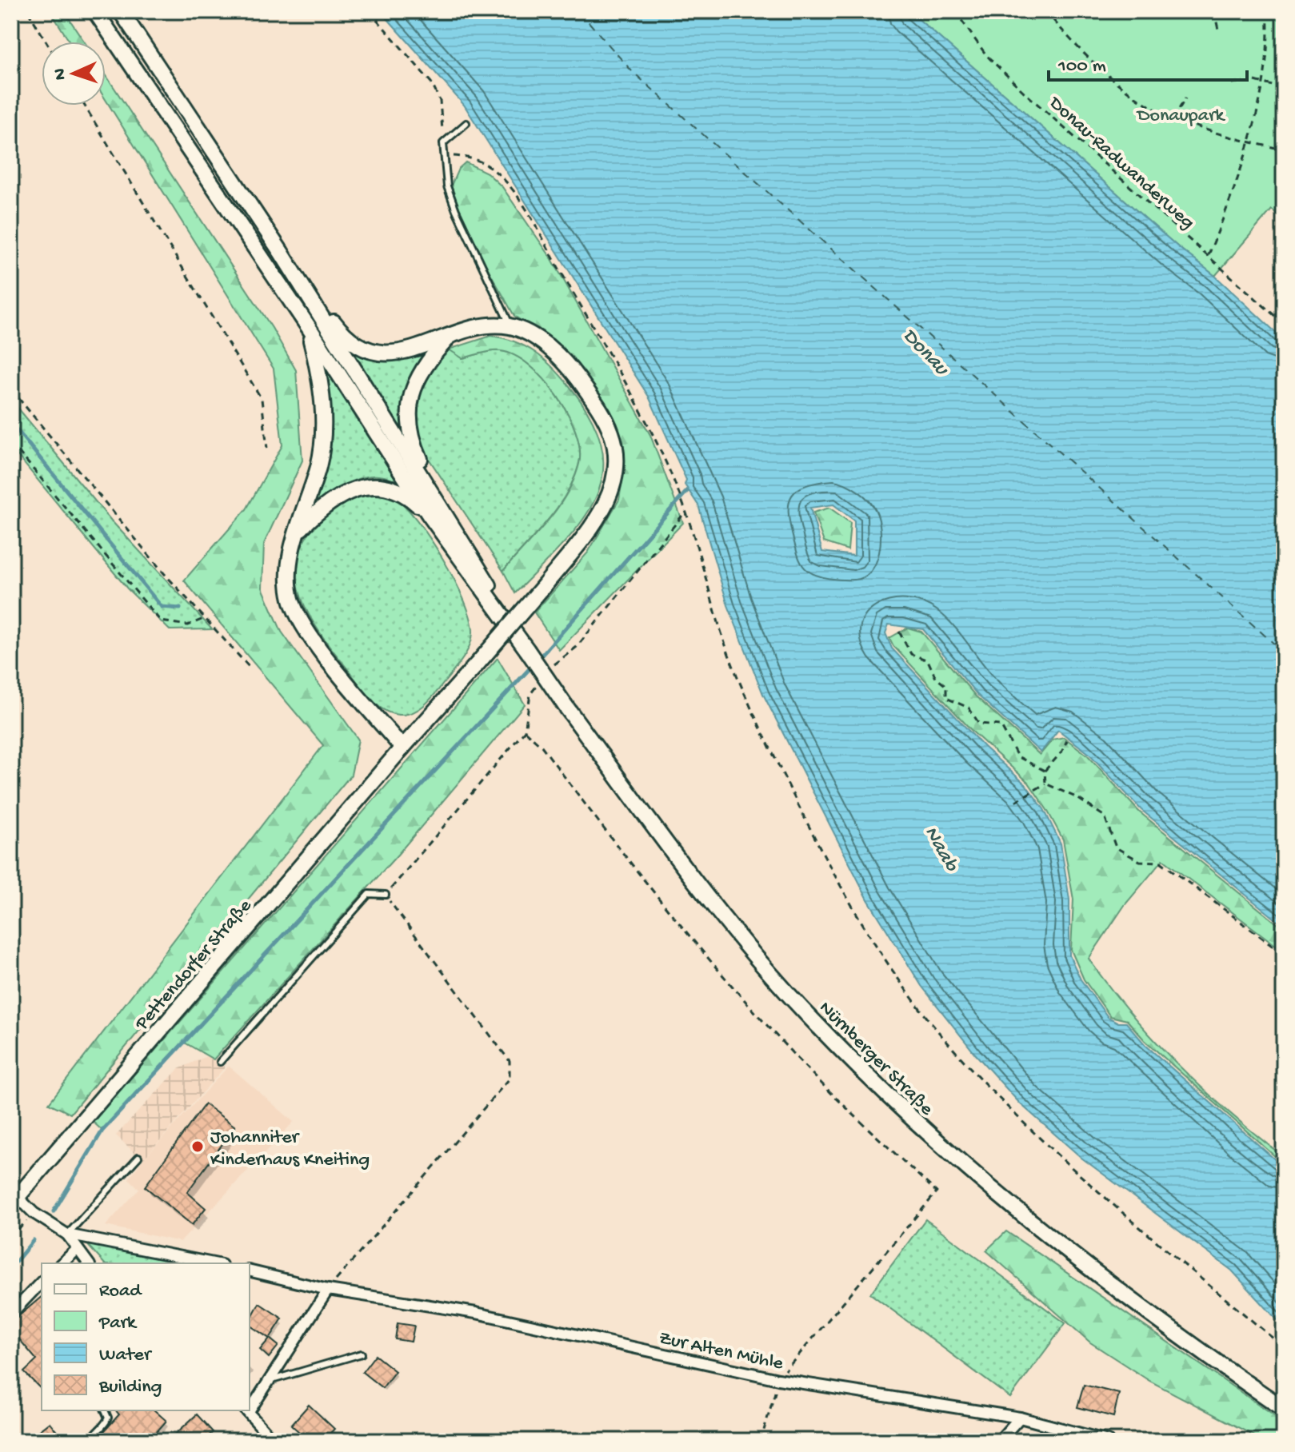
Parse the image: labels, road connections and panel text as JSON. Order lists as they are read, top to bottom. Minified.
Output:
{"streets":{"main road":["Pettendorfer Straße","Nürnberger Straße"],"street":["Zur Alten Mühle"],"path":["Donau-Radwanderweg"]},"water":["Donau","Naab"],"parks":["Donaupark"],"places":["Johanniter Kinderhaus Kneiting"],"legend":["Road","Park","Water","Building"],"scale_bar":"100 m","north":"left"}
